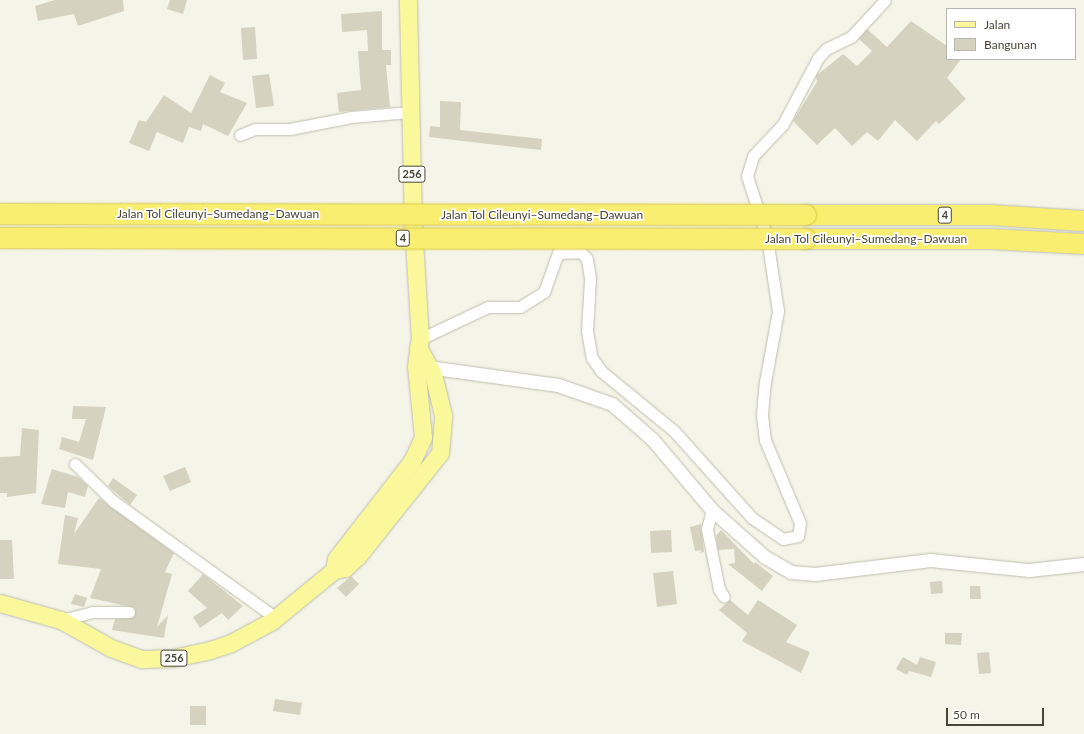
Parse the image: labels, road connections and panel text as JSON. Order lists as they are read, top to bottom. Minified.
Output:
{"streets":{"highway":["Jalan Tol Cileunyi–Sumedang–Dawuan","4"],"main road":["256"]},"legend":["Jalan","Bangunan"],"scale_bar":"50 m"}
